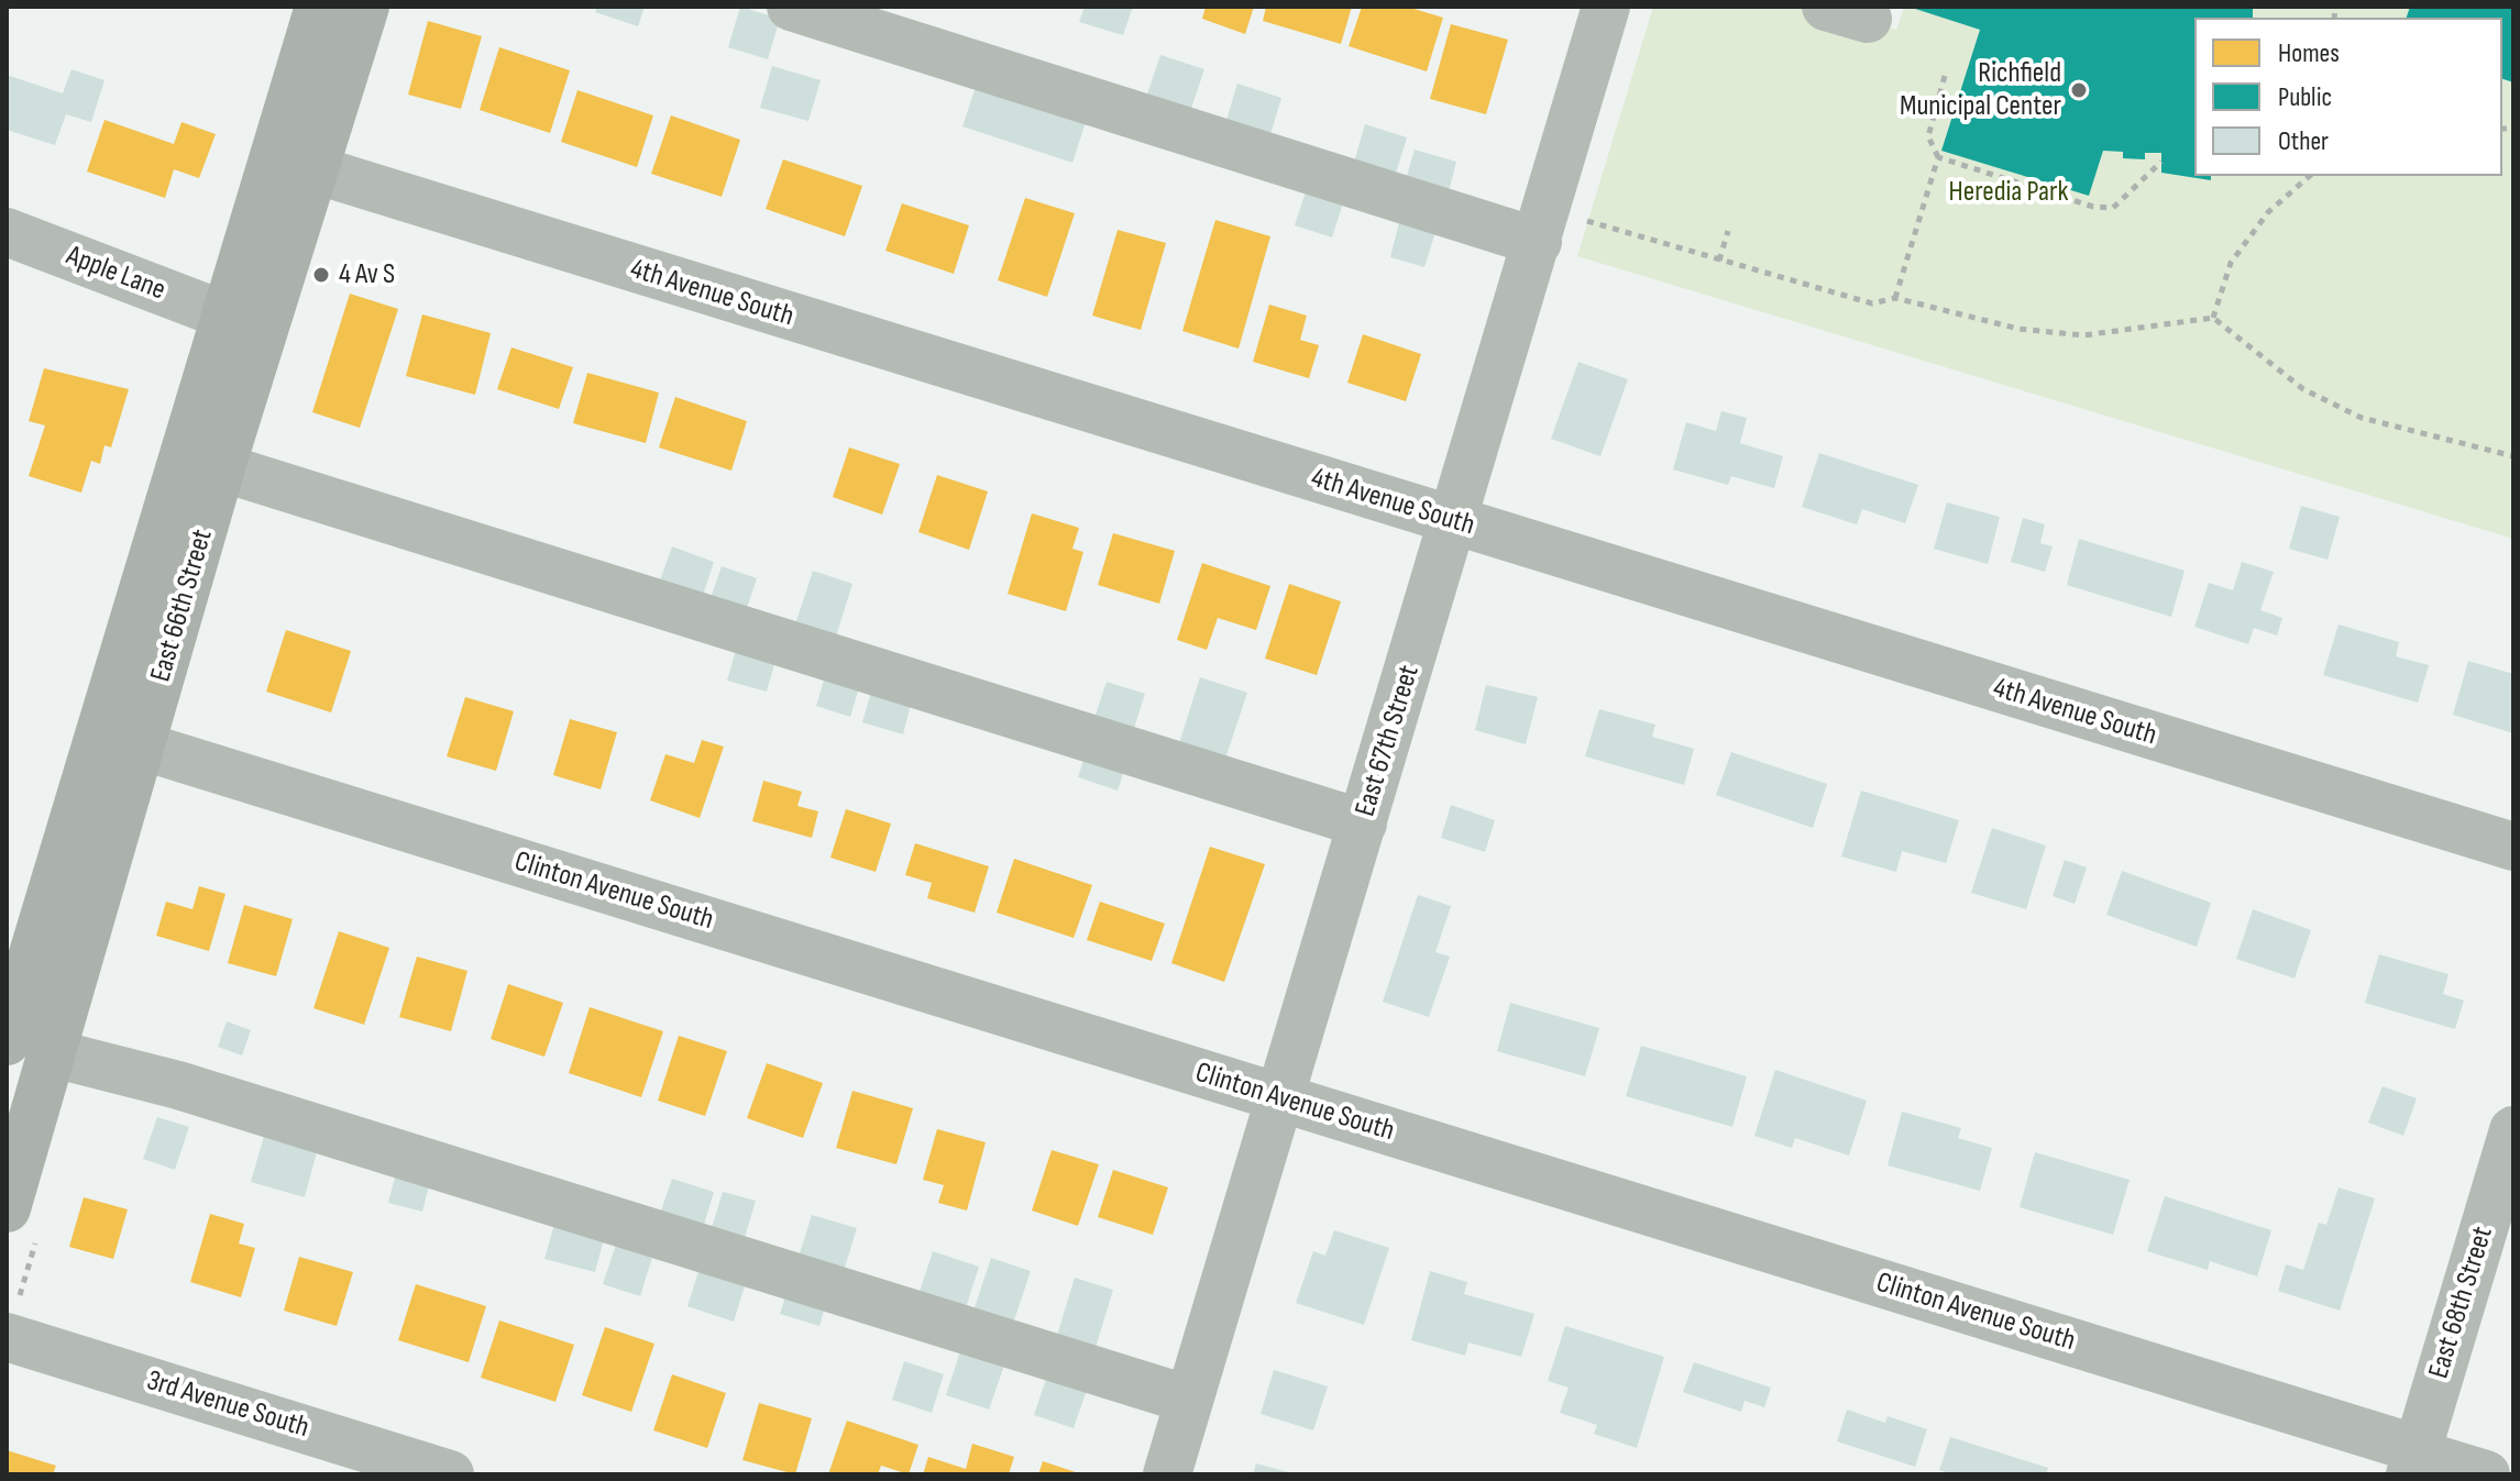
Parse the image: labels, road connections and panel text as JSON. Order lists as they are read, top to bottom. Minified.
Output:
{"streets":{"main road":["East 66th Street"],"street":["Apple Lane","4th Avenue South","East 67th Street","Clinton Avenue South","East 68th Street","3rd Avenue South"]},"crossings":[["Apple Lane","East 66th Street"],["4th Avenue South","East 66th Street"],["4th Avenue South","East 67th Street"],["East 66th Street","Clinton Avenue South"],["East 67th Street","Clinton Avenue South"],["Clinton Avenue South","East 68th Street"]],"parks":["Heredia Park"],"places":["Richfield Municipal Center","4 Av S"],"legend":["Homes","Public","Other"]}
